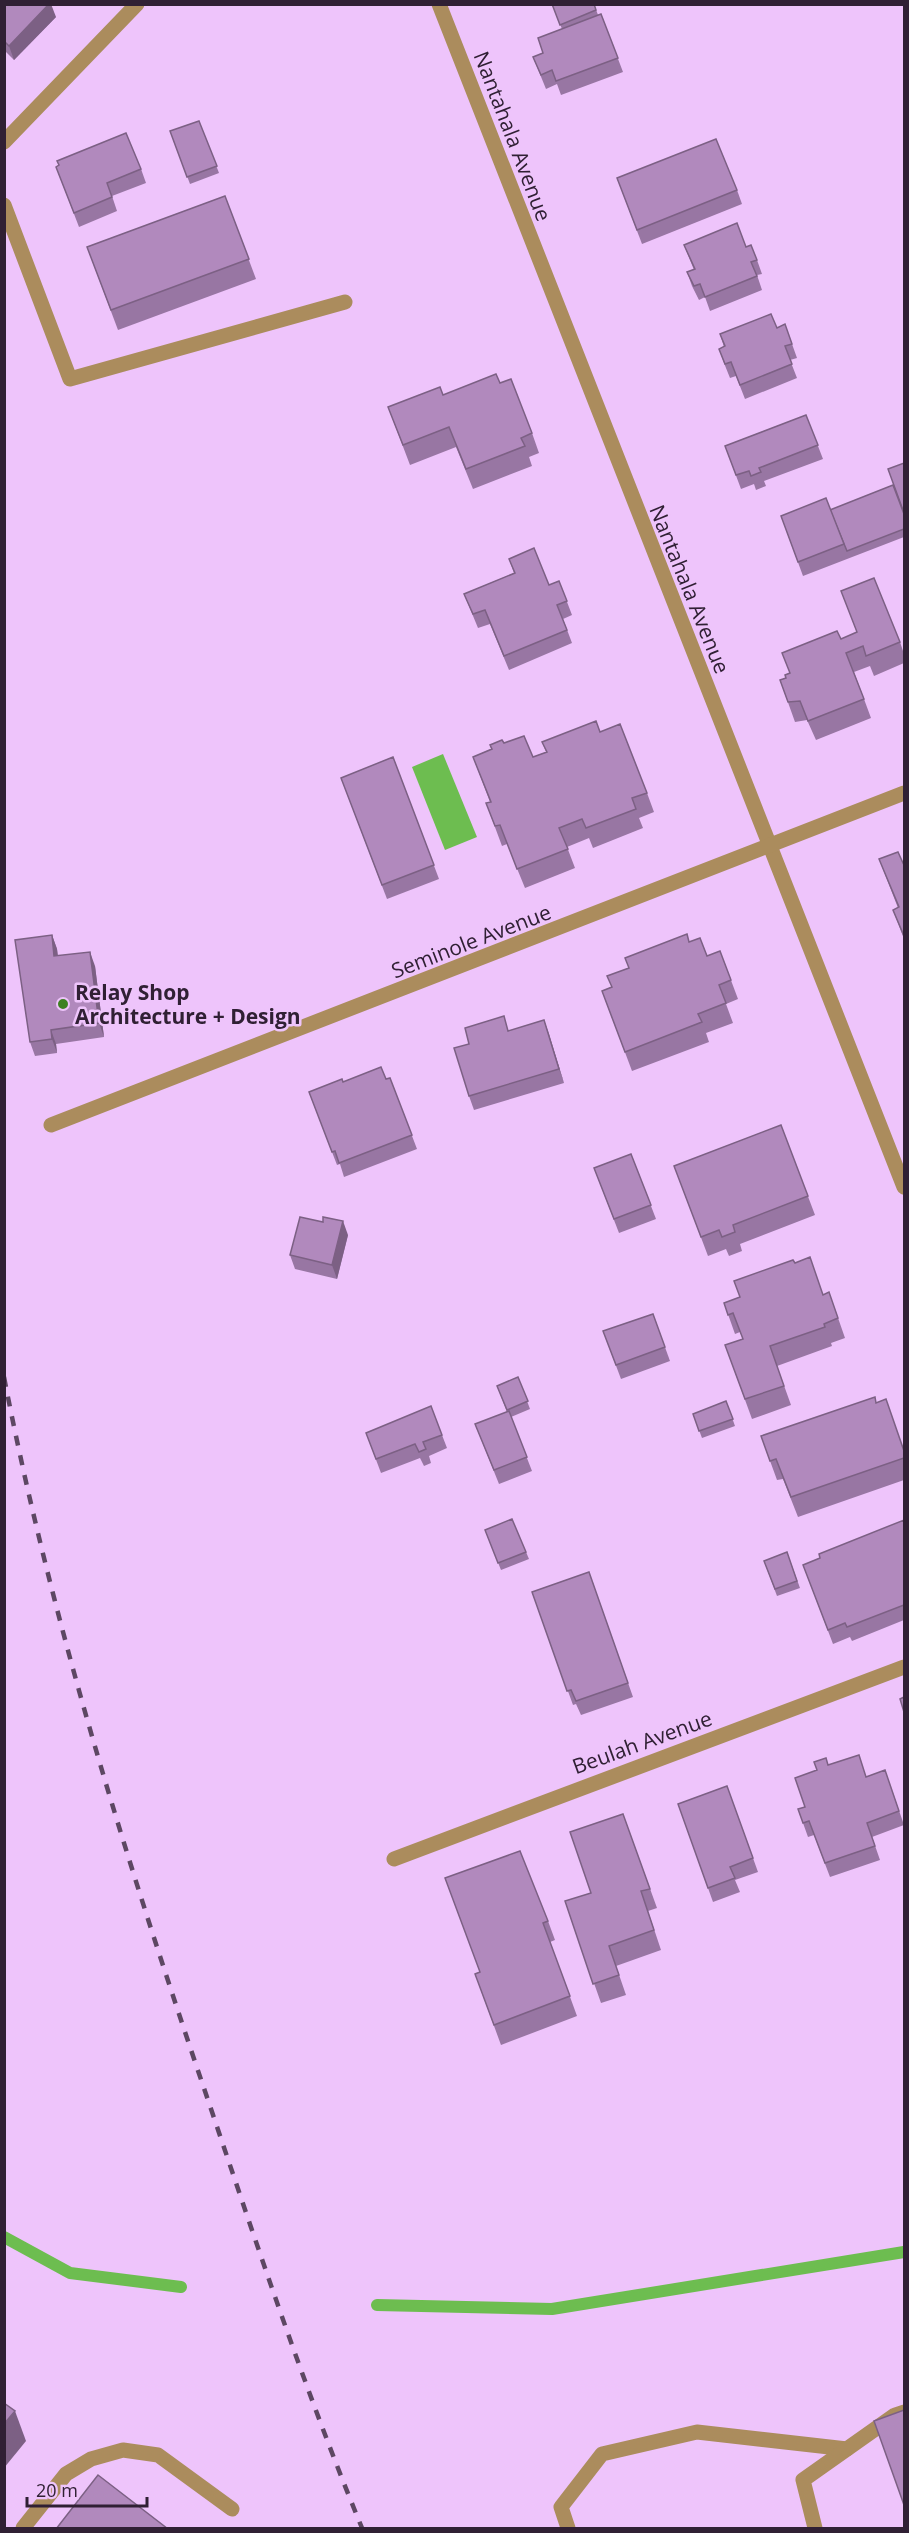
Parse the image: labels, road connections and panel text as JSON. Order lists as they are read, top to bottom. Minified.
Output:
{"streets":{"street":["Nantahala Avenue","Seminole Avenue","Beulah Avenue"]},"crossings":[["Nantahala Avenue","Seminole Avenue"]],"places":["Relay Shop Architecture + Design"],"scale_bar":"20 m"}
